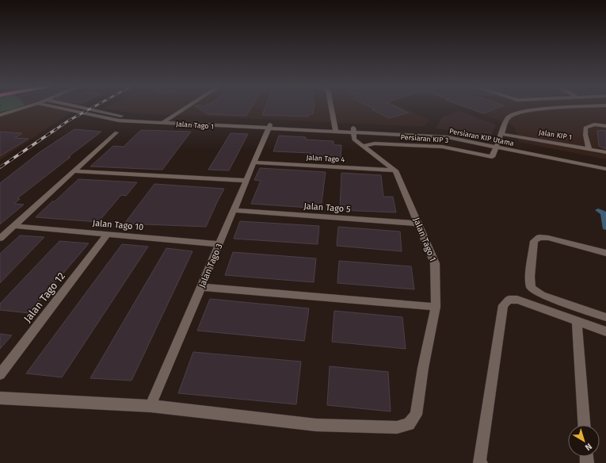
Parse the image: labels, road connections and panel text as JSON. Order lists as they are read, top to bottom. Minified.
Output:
{"streets":{"street":["Jalan Tago 1","Jalan KIP 1","Persiaran KIP Utama","Persiaran KIP 3","Jalan Tago 4","Jalan Tago 5","Jalan Tago 10","Jalan Tago 3","Jalan Tago 12"]},"crossings":[["Jalan Tago 1","Persiaran KIP Utama"],["Jalan Tago 1","Jalan Tago 4"],["Jalan Tago 1","Jalan Tago 5"],["Jalan Tago 1","Jalan Tago 3"],["Persiaran KIP Utama","Persiaran KIP 3"],["Jalan Tago 4","Jalan Tago 3"],["Jalan Tago 5","Jalan Tago 3"],["Jalan Tago 10","Jalan Tago 3"],["Jalan Tago 10","Jalan Tago 12"]],"north":"bottom right"}
